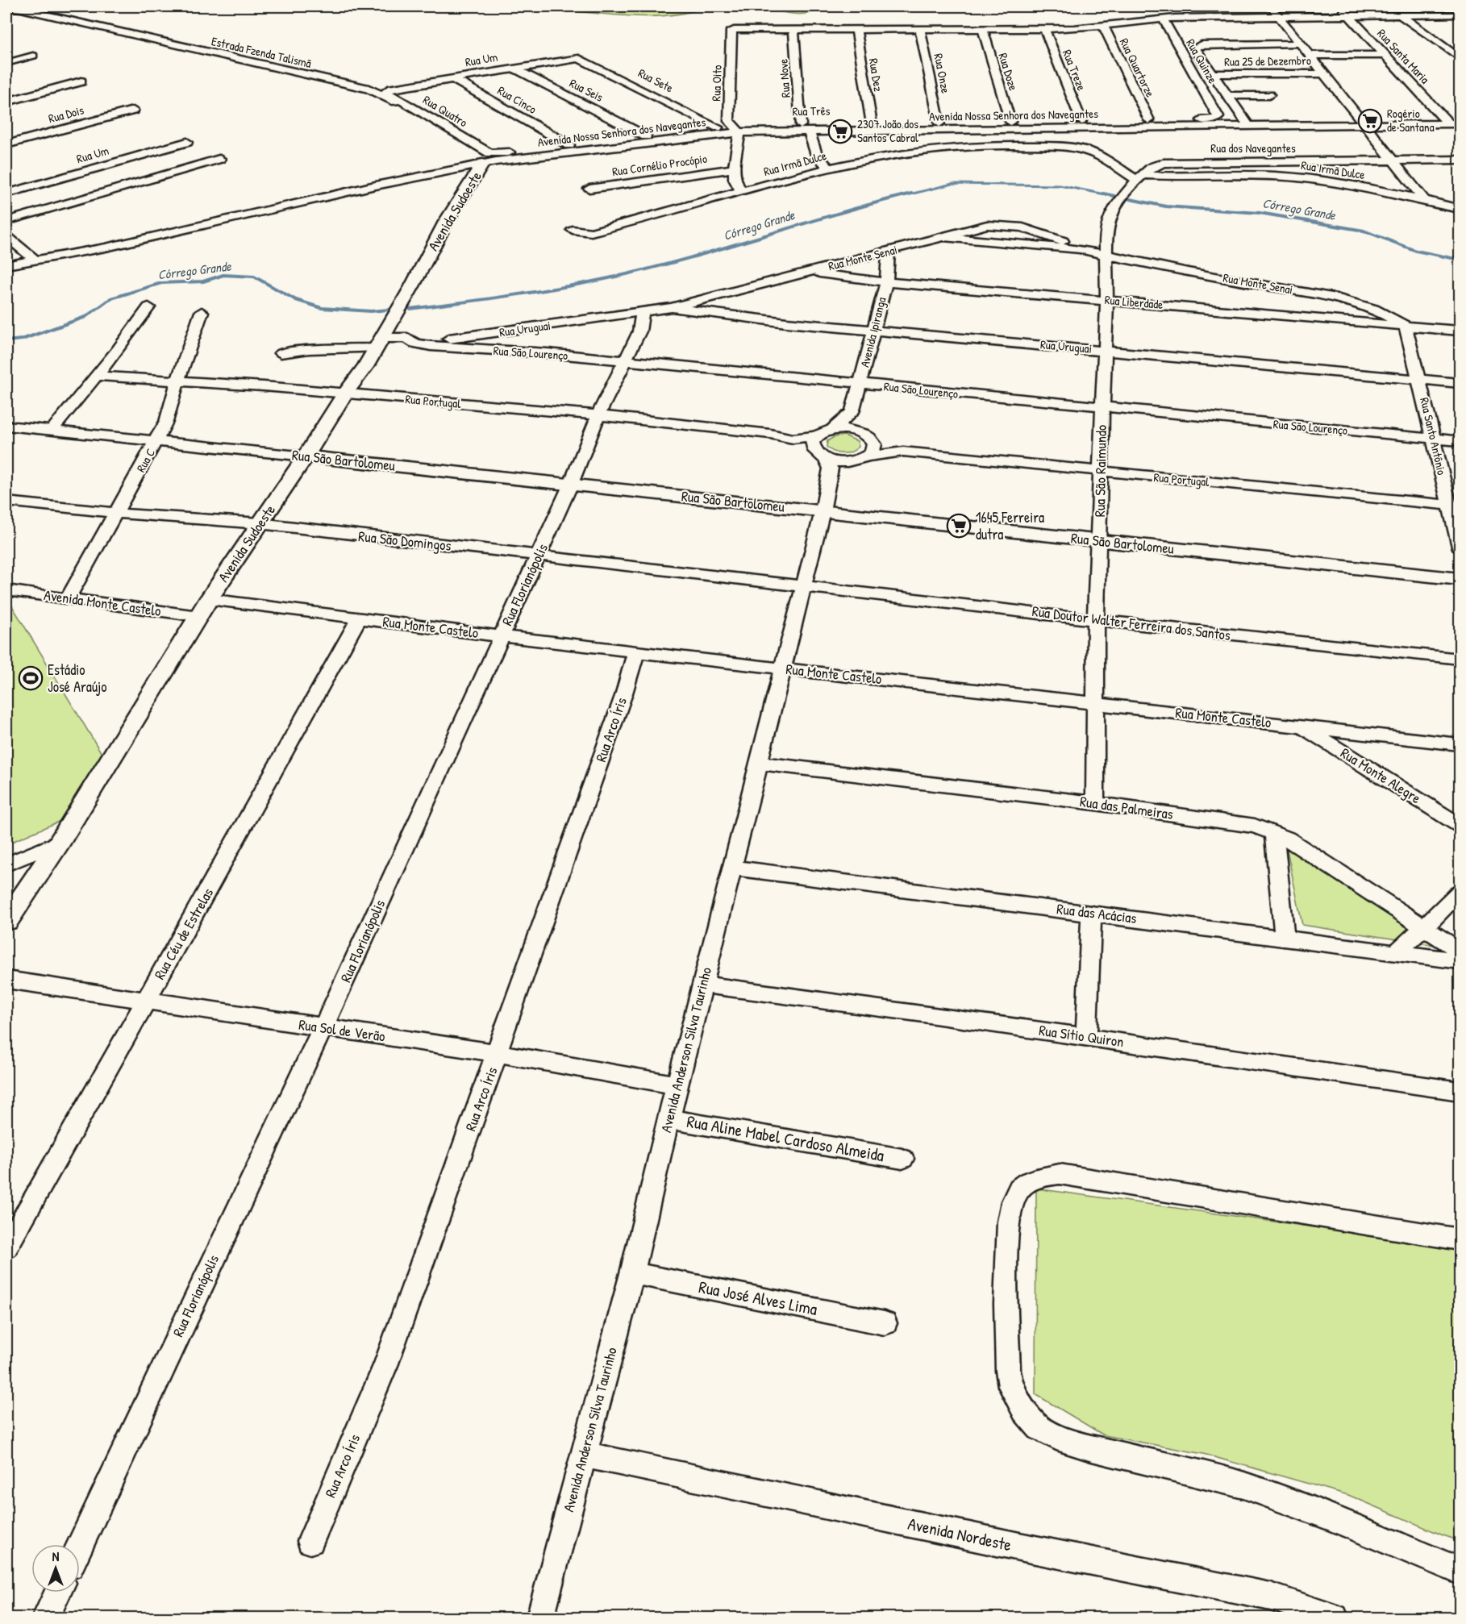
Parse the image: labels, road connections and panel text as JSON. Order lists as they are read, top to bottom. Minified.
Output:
{"streets":{"street":["Estrada Fzenda Talismã","Rua Santa Maria","Rua Um","Rua Quinze","Rua 25 de Dezembro","Rua Quartorze","Rua Treze","Rua Doze","Rua Onze","Rua Dez","Rua Nove","Rua Sete","Rua Oito","Rua Seis","Rua Cinco","Rua Quatro","Rua Três","Rua Dois","Avenida Nossa Senhora dos Navegantes","Rua dos Navegantes","Rua Irmã Dulce","Rua Cornélio Procópio","Avenida Sudoeste","Rua Monte Senai","Rua Liberdade","Rua Uruguai","Avenida Ipiranga","Rua São Lourenço","Rua Portugal","Rua Santo Antônio","Rua C","Rua São Bartolomeu","Rua São Raimundo","Rua São Domingos","Rua Florianópolis","Avenida Monte Castelo","Rua Doutor Walter Ferreira dos Santos","Rua Monte Castelo","Rua Arco Íris","Rua Monte Alegre","Rua das Palmeiras","Rua das Acácias","Rua Céu de Estrelas","Rua Sol de Verão","Rua Sítio Quiron","Avenida Anderson Silva Taurinho","Rua Aline Mabel Cardoso Almeida","Rua José Alves Lima","Avenida Nordeste"]},"crossings":[["Estrada Fzenda Talismã","Rua Quatro"],["Estrada Fzenda Talismã","Avenida Nossa Senhora dos Navegantes"],["Estrada Fzenda Talismã","Avenida Sudoeste"],["Rua Santa Maria","Avenida Nossa Senhora dos Navegantes"],["Rua Um","Rua Sete"],["Rua Um","Rua Seis"],["Rua Um","Rua Cinco"],["Rua Um","Rua Quatro"],["Rua Quinze","Rua Três"],["Rua Quartorze","Rua Três"],["Rua Treze","Rua Três"],["Rua Doze","Rua Três"],["Rua Onze","Rua Três"],["Rua Dez","Rua Três"],["Rua Nove","Rua Oito"],["Rua Nove","Rua Três"],["Rua Nove","Avenida Nossa Senhora dos Navegantes"],["Rua Nove","Rua Irmã Dulce"],["Rua Oito","Avenida Nossa Senhora dos Navegantes"],["Rua Oito","Rua Cornélio Procópio"],["Rua Quatro","Avenida Nossa Senhora dos Navegantes"],["Rua Quatro","Avenida Sudoeste"],["Rua Três","Avenida Nossa Senhora dos Navegantes"],["Avenida Nossa Senhora dos Navegantes","Avenida Sudoeste"],["Rua dos Navegantes","Rua Irmã Dulce"],["Rua dos Navegantes","Rua Monte Senai"],["Rua dos Navegantes","Rua São Raimundo"],["Avenida Sudoeste","Rua São Lourenço"],["Avenida Sudoeste","Rua Portugal"],["Avenida Sudoeste","Rua São Bartolomeu"],["Avenida Sudoeste","Rua São Domingos"],["Avenida Sudoeste","Avenida Monte Castelo"],["Avenida Sudoeste","Rua Monte Castelo"],["Rua Monte Senai","Rua Liberdade"],["Rua Monte Senai","Rua Uruguai"],["Rua Monte Senai","Avenida Ipiranga"],["Rua Monte Senai","Rua Santo Antônio"],["Rua Monte Senai","Rua São Raimundo"],["Rua Monte Senai","Rua Florianópolis"],["Rua Liberdade","Avenida Ipiranga"],["Rua Liberdade","Rua Santo Antônio"],["Rua Liberdade","Rua São Raimundo"],["Rua Uruguai","Avenida Ipiranga"],["Rua Uruguai","Rua São Lourenço"],["Rua Uruguai","Rua Santo Antônio"],["Rua Uruguai","Rua São Raimundo"],["Rua Uruguai","Rua Florianópolis"],["Avenida Ipiranga","Rua São Lourenço"],["Rua São Lourenço","Rua Santo Antônio"],["Rua São Lourenço","Rua São Raimundo"],["Rua São Lourenço","Rua Florianópolis"],["Rua Portugal","Rua Santo Antônio"],["Rua Portugal","Rua C"],["Rua Portugal","Rua São Raimundo"],["Rua Portugal","Rua Florianópolis"],["Rua C","Rua São Bartolomeu"],["Rua C","Rua São Domingos"],["Rua C","Avenida Monte Castelo"],["Rua São Bartolomeu","Rua São Raimundo"],["Rua São Bartolomeu","Rua Florianópolis"],["Rua São Bartolomeu","Avenida Anderson Silva Taurinho"],["Rua São Raimundo","Rua Doutor Walter Ferreira dos Santos"],["Rua São Raimundo","Rua Monte Castelo"],["Rua São Raimundo","Rua das Palmeiras"],["Rua São Domingos","Rua Florianópolis"],["Rua São Domingos","Rua Doutor Walter Ferreira dos Santos"],["Rua São Domingos","Avenida Anderson Silva Taurinho"],["Rua Florianópolis","Rua Monte Castelo"],["Rua Florianópolis","Rua Sol de Verão"],["Rua Doutor Walter Ferreira dos Santos","Avenida Anderson Silva Taurinho"],["Rua Monte Castelo","Rua Arco Íris"],["Rua Monte Castelo","Rua Monte Alegre"],["Rua Monte Castelo","Rua Céu de Estrelas"],["Rua Monte Castelo","Avenida Anderson Silva Taurinho"],["Rua Arco Íris","Rua Sol de Verão"],["Rua das Palmeiras","Avenida Anderson Silva Taurinho"],["Rua das Acácias","Avenida Anderson Silva Taurinho"],["Rua Céu de Estrelas","Rua Sol de Verão"],["Rua Sol de Verão","Avenida Anderson Silva Taurinho"],["Rua Sítio Quiron","Avenida Anderson Silva Taurinho"],["Avenida Anderson Silva Taurinho","Rua Aline Mabel Cardoso Almeida"],["Avenida Anderson Silva Taurinho","Rua José Alves Lima"],["Avenida Anderson Silva Taurinho","Avenida Nordeste"]],"water":["Córrego Grande"],"places":{"supermarket":["Rogério de Santana","2307 João dos Santos Cabral","1645 Ferreira dutra"],"sports":["Estádio José Araújo"]},"north":"top"}
